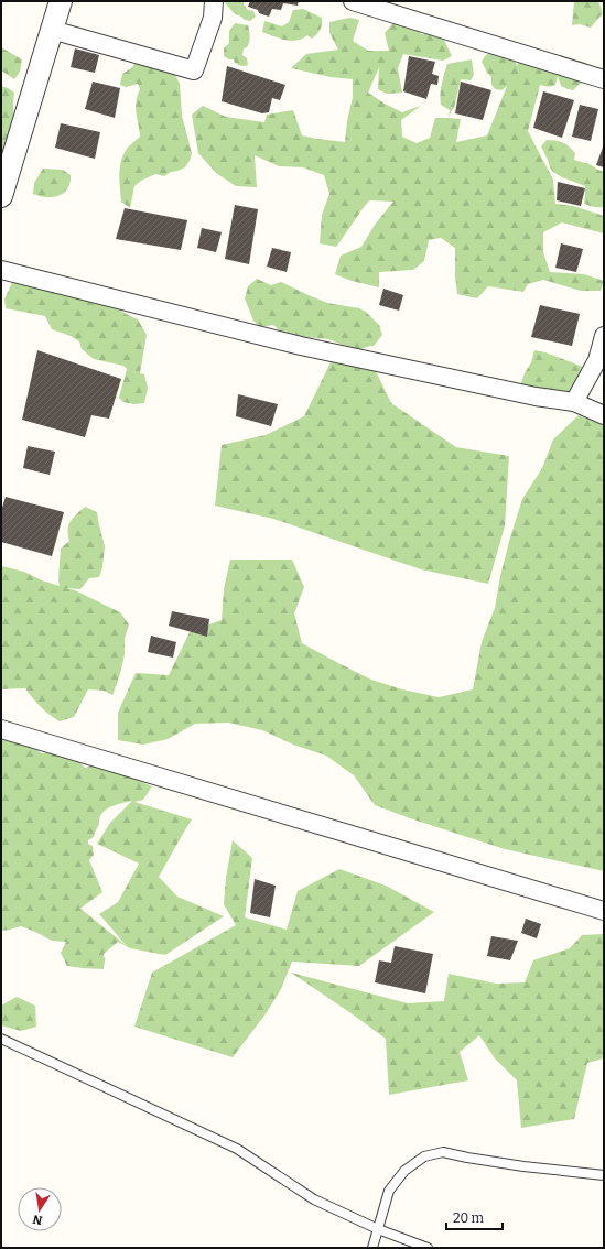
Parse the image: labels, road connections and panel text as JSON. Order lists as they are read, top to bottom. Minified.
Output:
{"scale_bar":"20 m","north":"bottom"}
